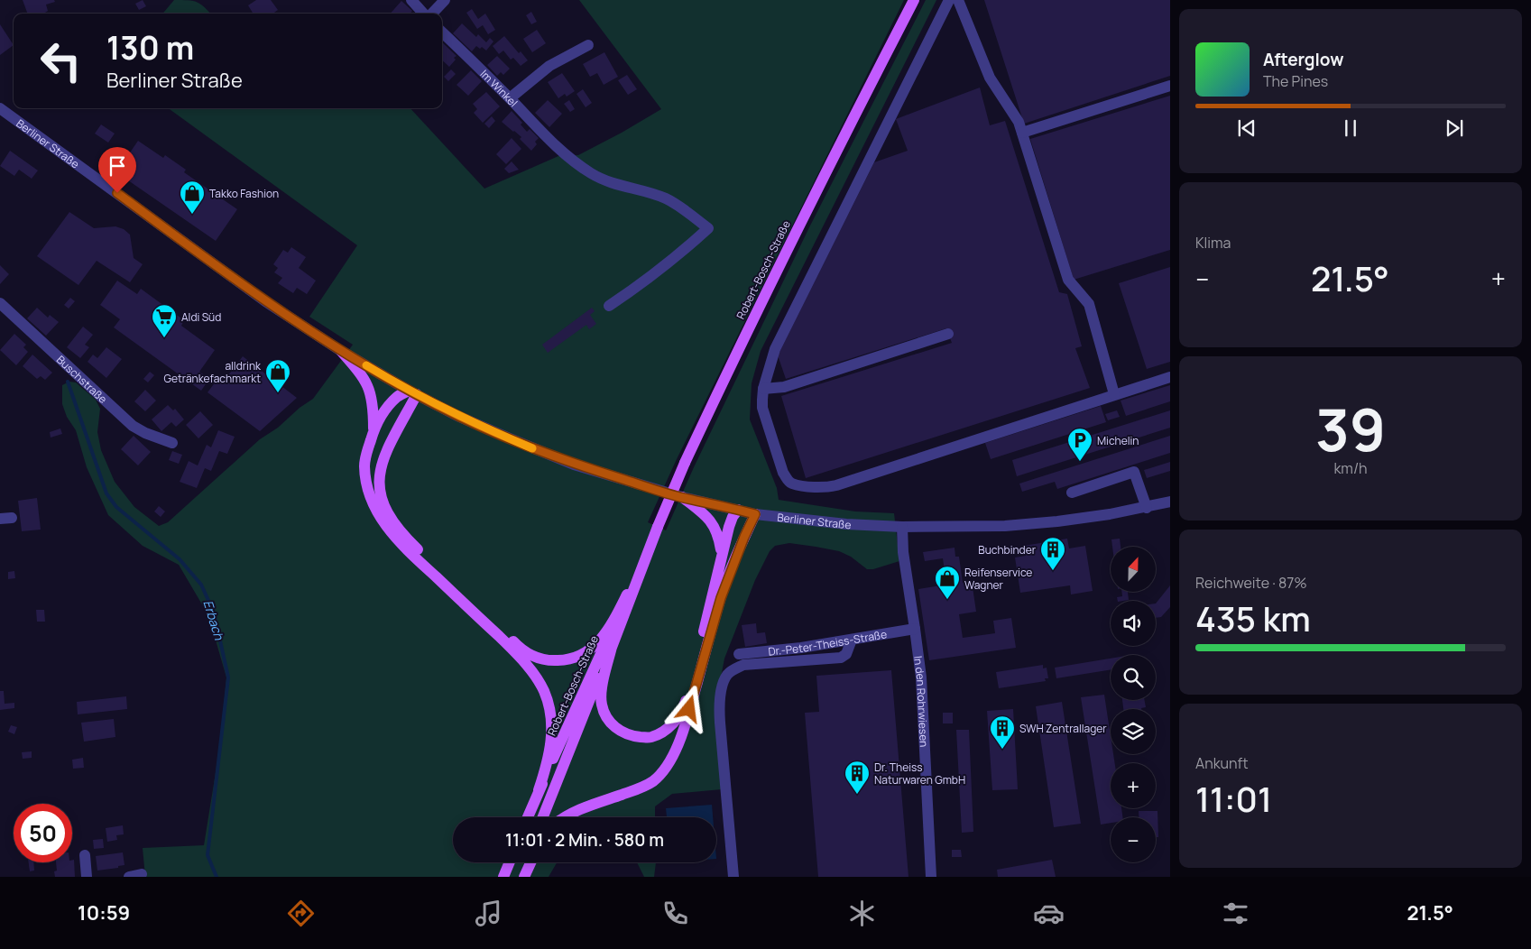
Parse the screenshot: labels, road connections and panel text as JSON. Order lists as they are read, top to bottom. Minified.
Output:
{"streets":{"main road":["Robert-Bosch-Straße"],"street":["Im Winkel","Berliner Straße","Buschstraße","Dr.-Peter-Theiss-Straße","In den Rohrwiesen"]},"crossings":[["Berliner Straße","In den Rohrwiesen"],["Dr.-Peter-Theiss-Straße","In den Rohrwiesen"]],"water":["Erbach"],"places":{"shop":["Takko Fashion","alldrink Getränkefachmarkt","Reifenservice Wagner"],"supermarket":["Aldi Süd"],"parking":["Michelin"],"building":["Buchbinder","SWH Zentrallager","Dr. Theiss Naturwaren GmbH"]},"north":"top","page":{"turn":["130 m","Berliner Straße"],"song":["Afterglow","The Pines"],"tile":["Klima",["39","km/h"],["Reichweite · 87%","435 km"],["Ankunft","11:01"]],"heat":["−","21.5°","+"],"map_buttons":["+","−"],"limit":"50","trip":"11:01 · 2 Min. · 580 m","tabs":["10:59","21.5°"]}}
